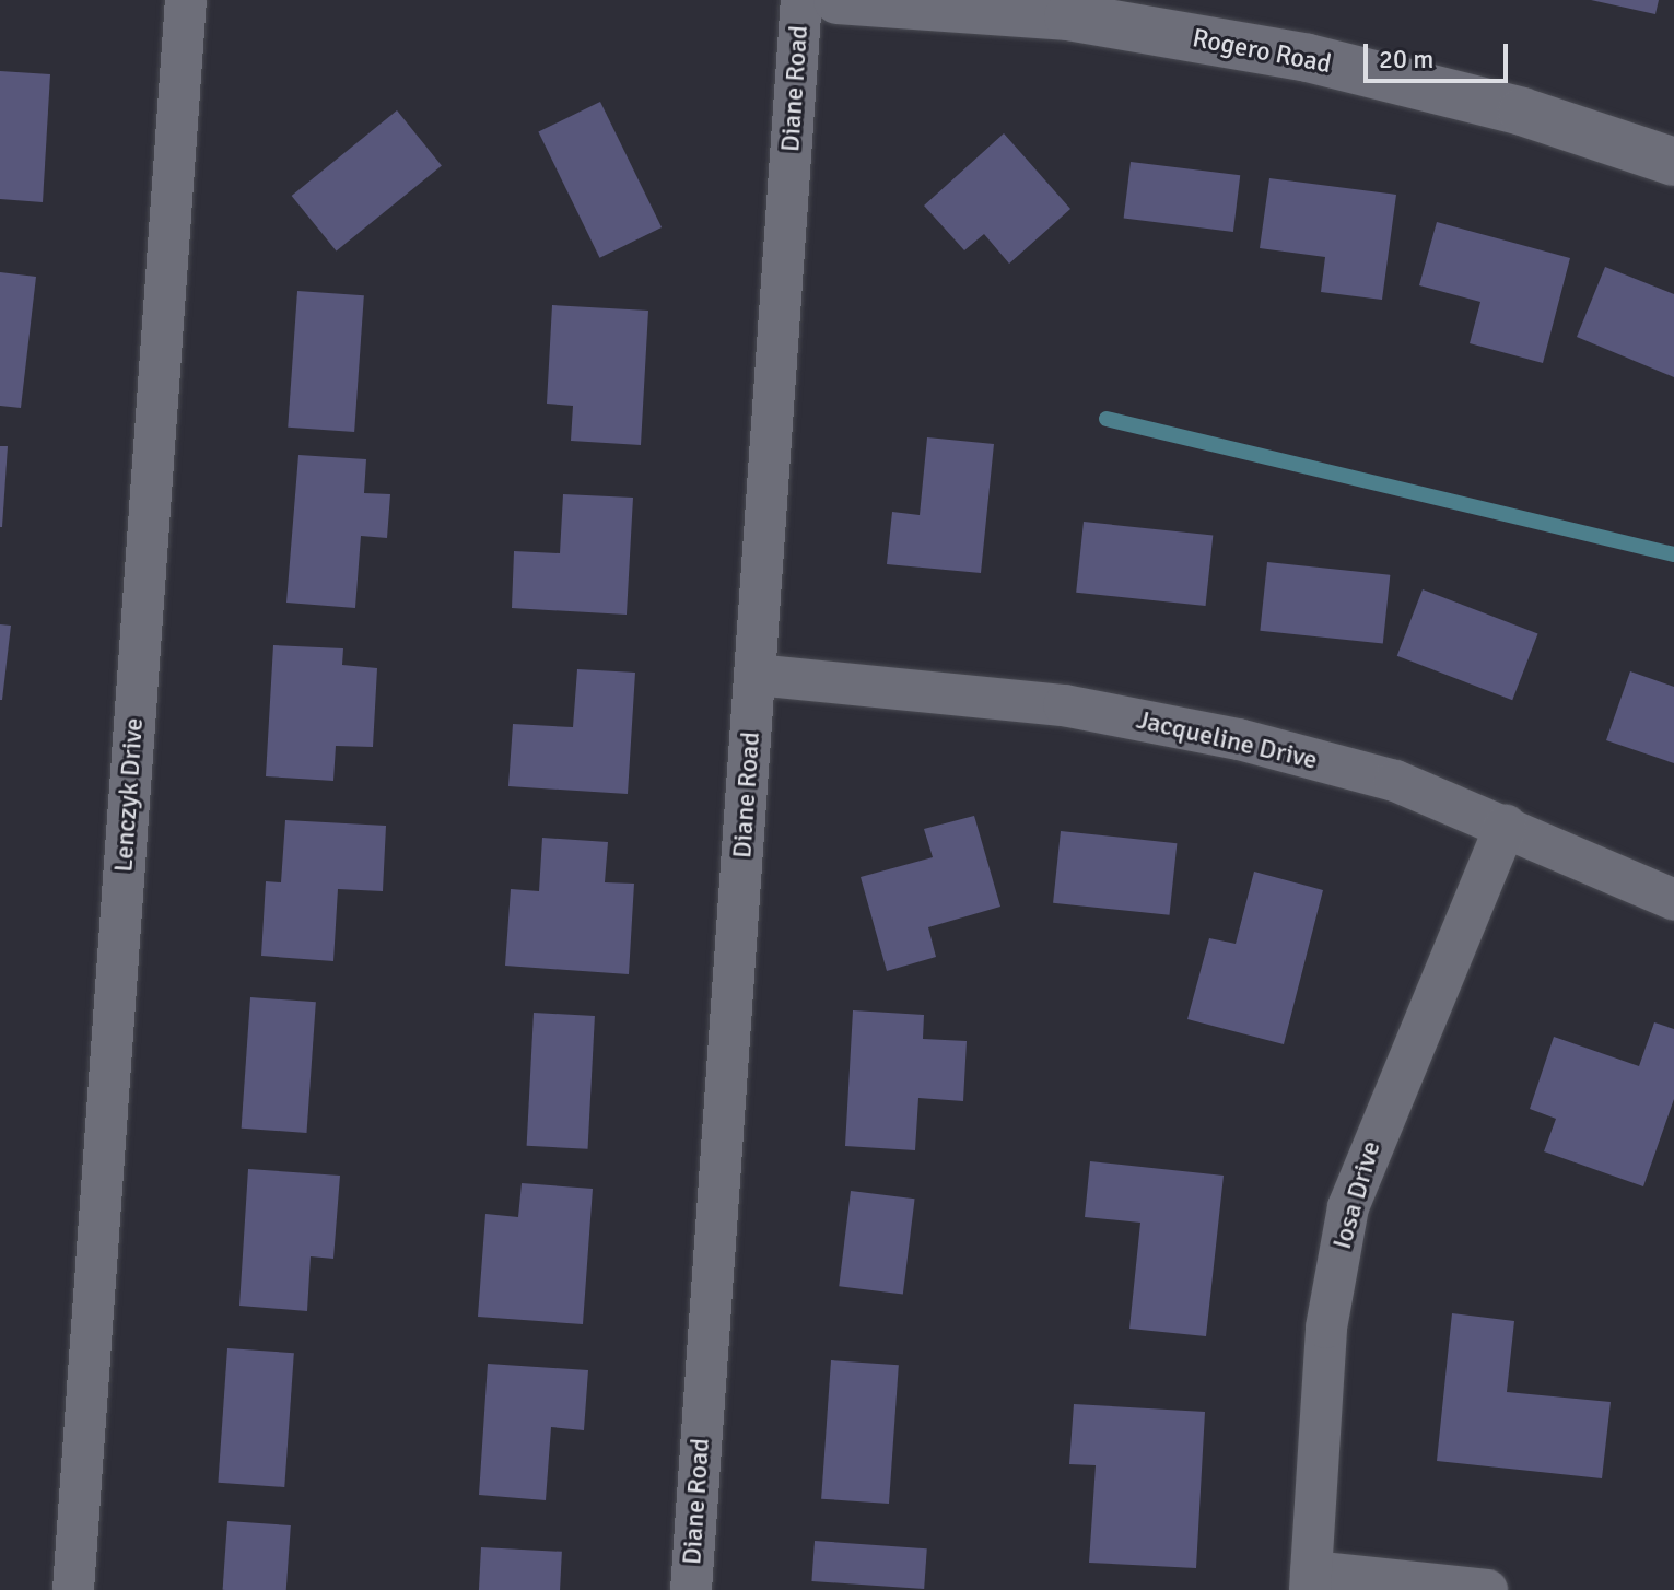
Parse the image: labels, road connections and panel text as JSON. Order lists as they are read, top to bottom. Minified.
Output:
{"streets":{"street":["Rogero Road","Diane Road","Jacqueline Drive","Lenczyk Drive","Iosa Drive"]},"crossings":[["Diane Road","Jacqueline Drive"],["Jacqueline Drive","Iosa Drive"]],"scale_bar":"20 m"}
